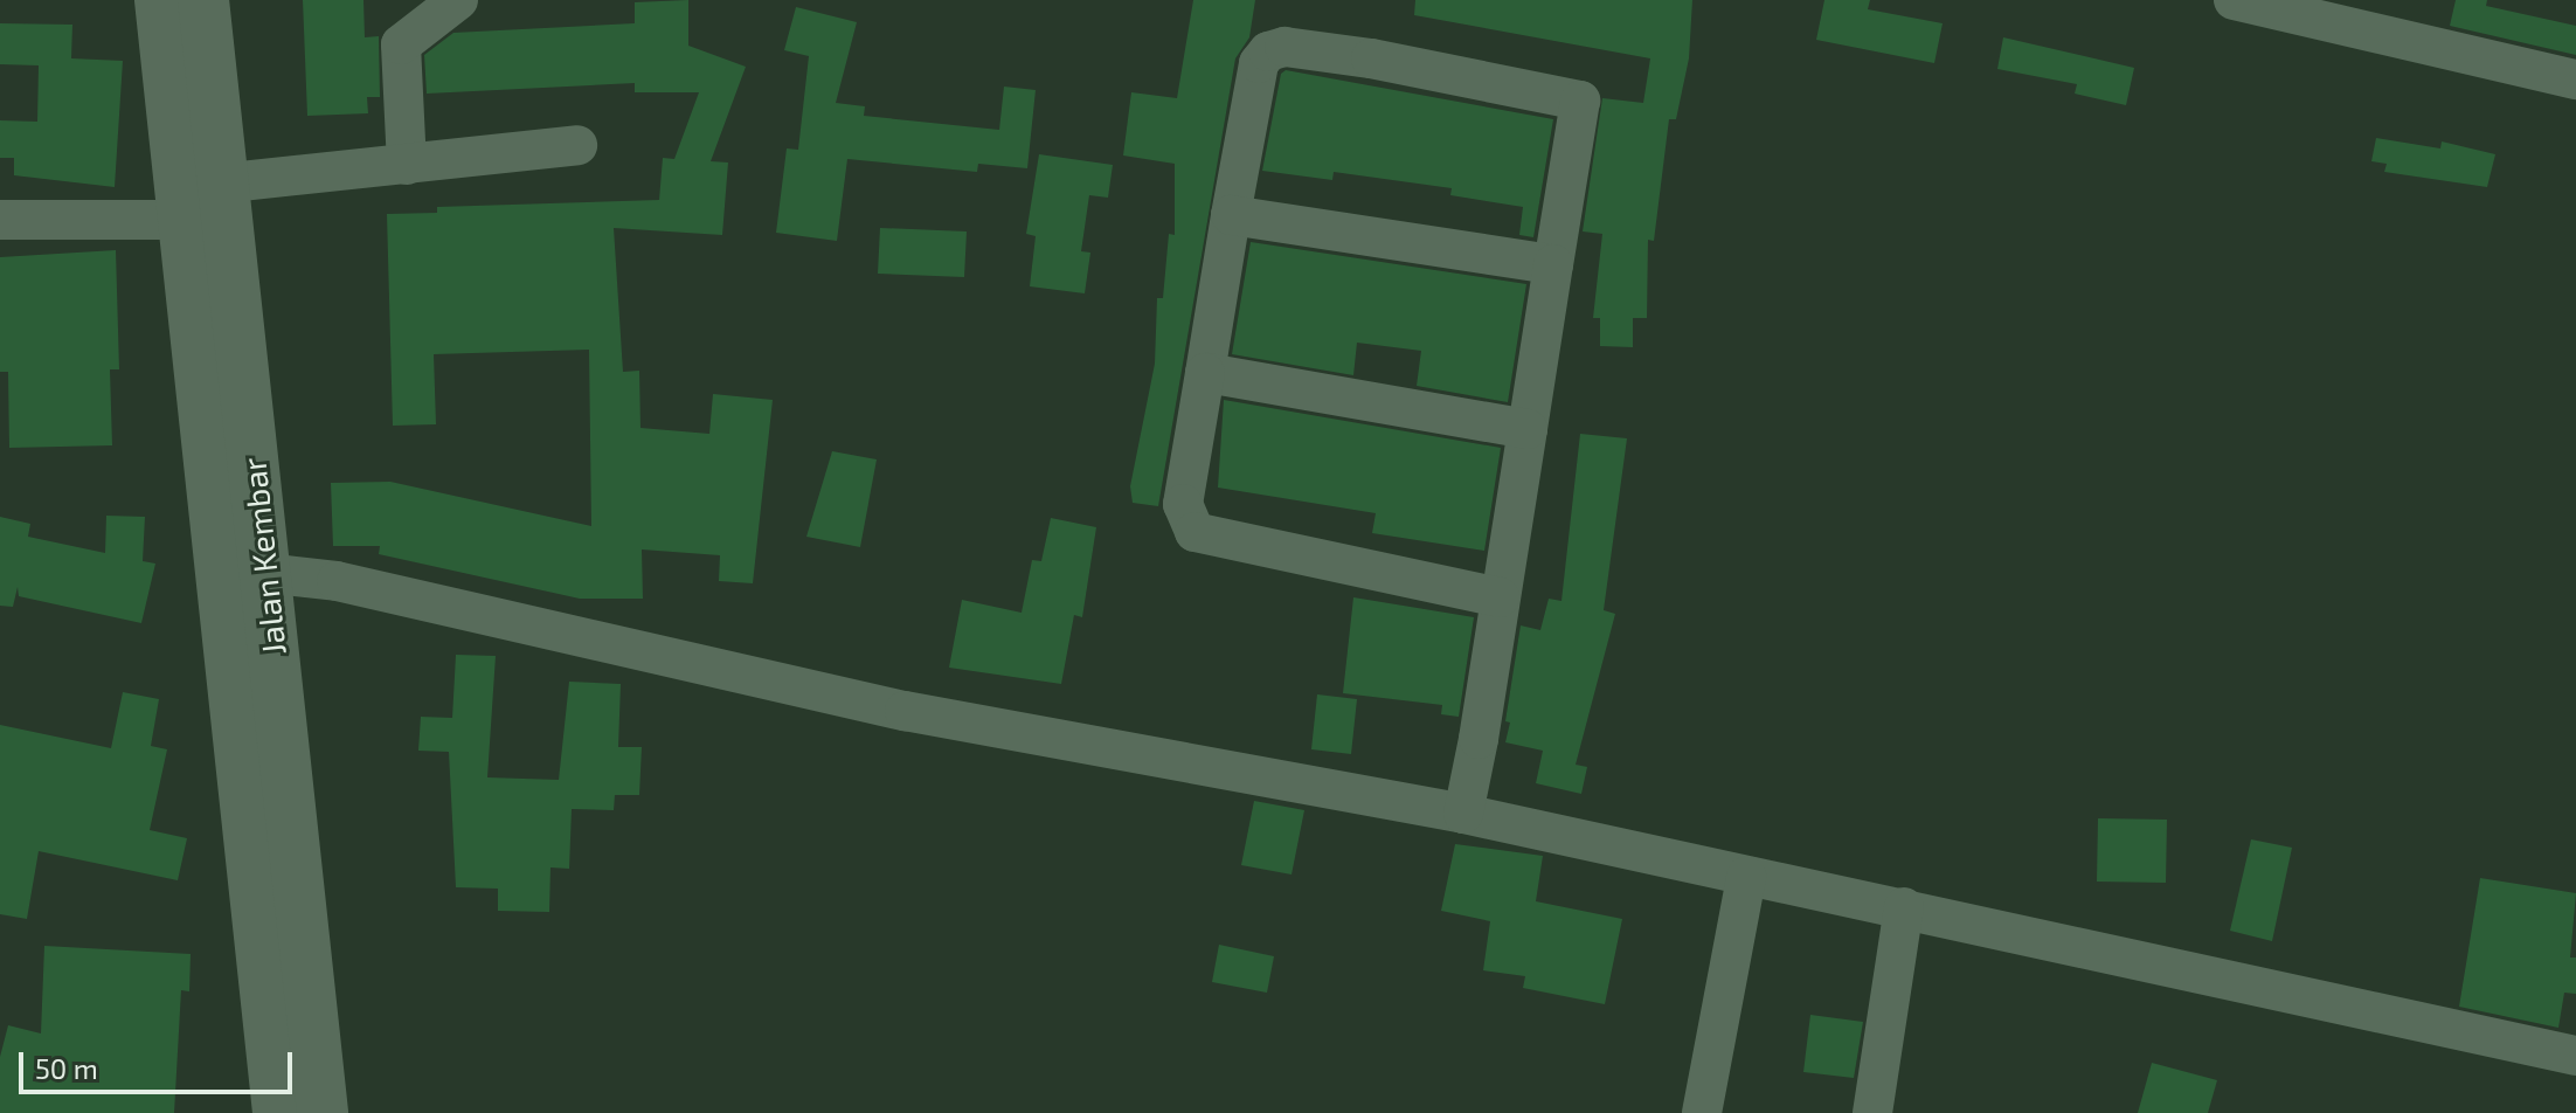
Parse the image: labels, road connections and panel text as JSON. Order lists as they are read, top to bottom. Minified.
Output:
{"streets":{"main road":["Jalan Kembar"]},"scale_bar":"50 m"}
